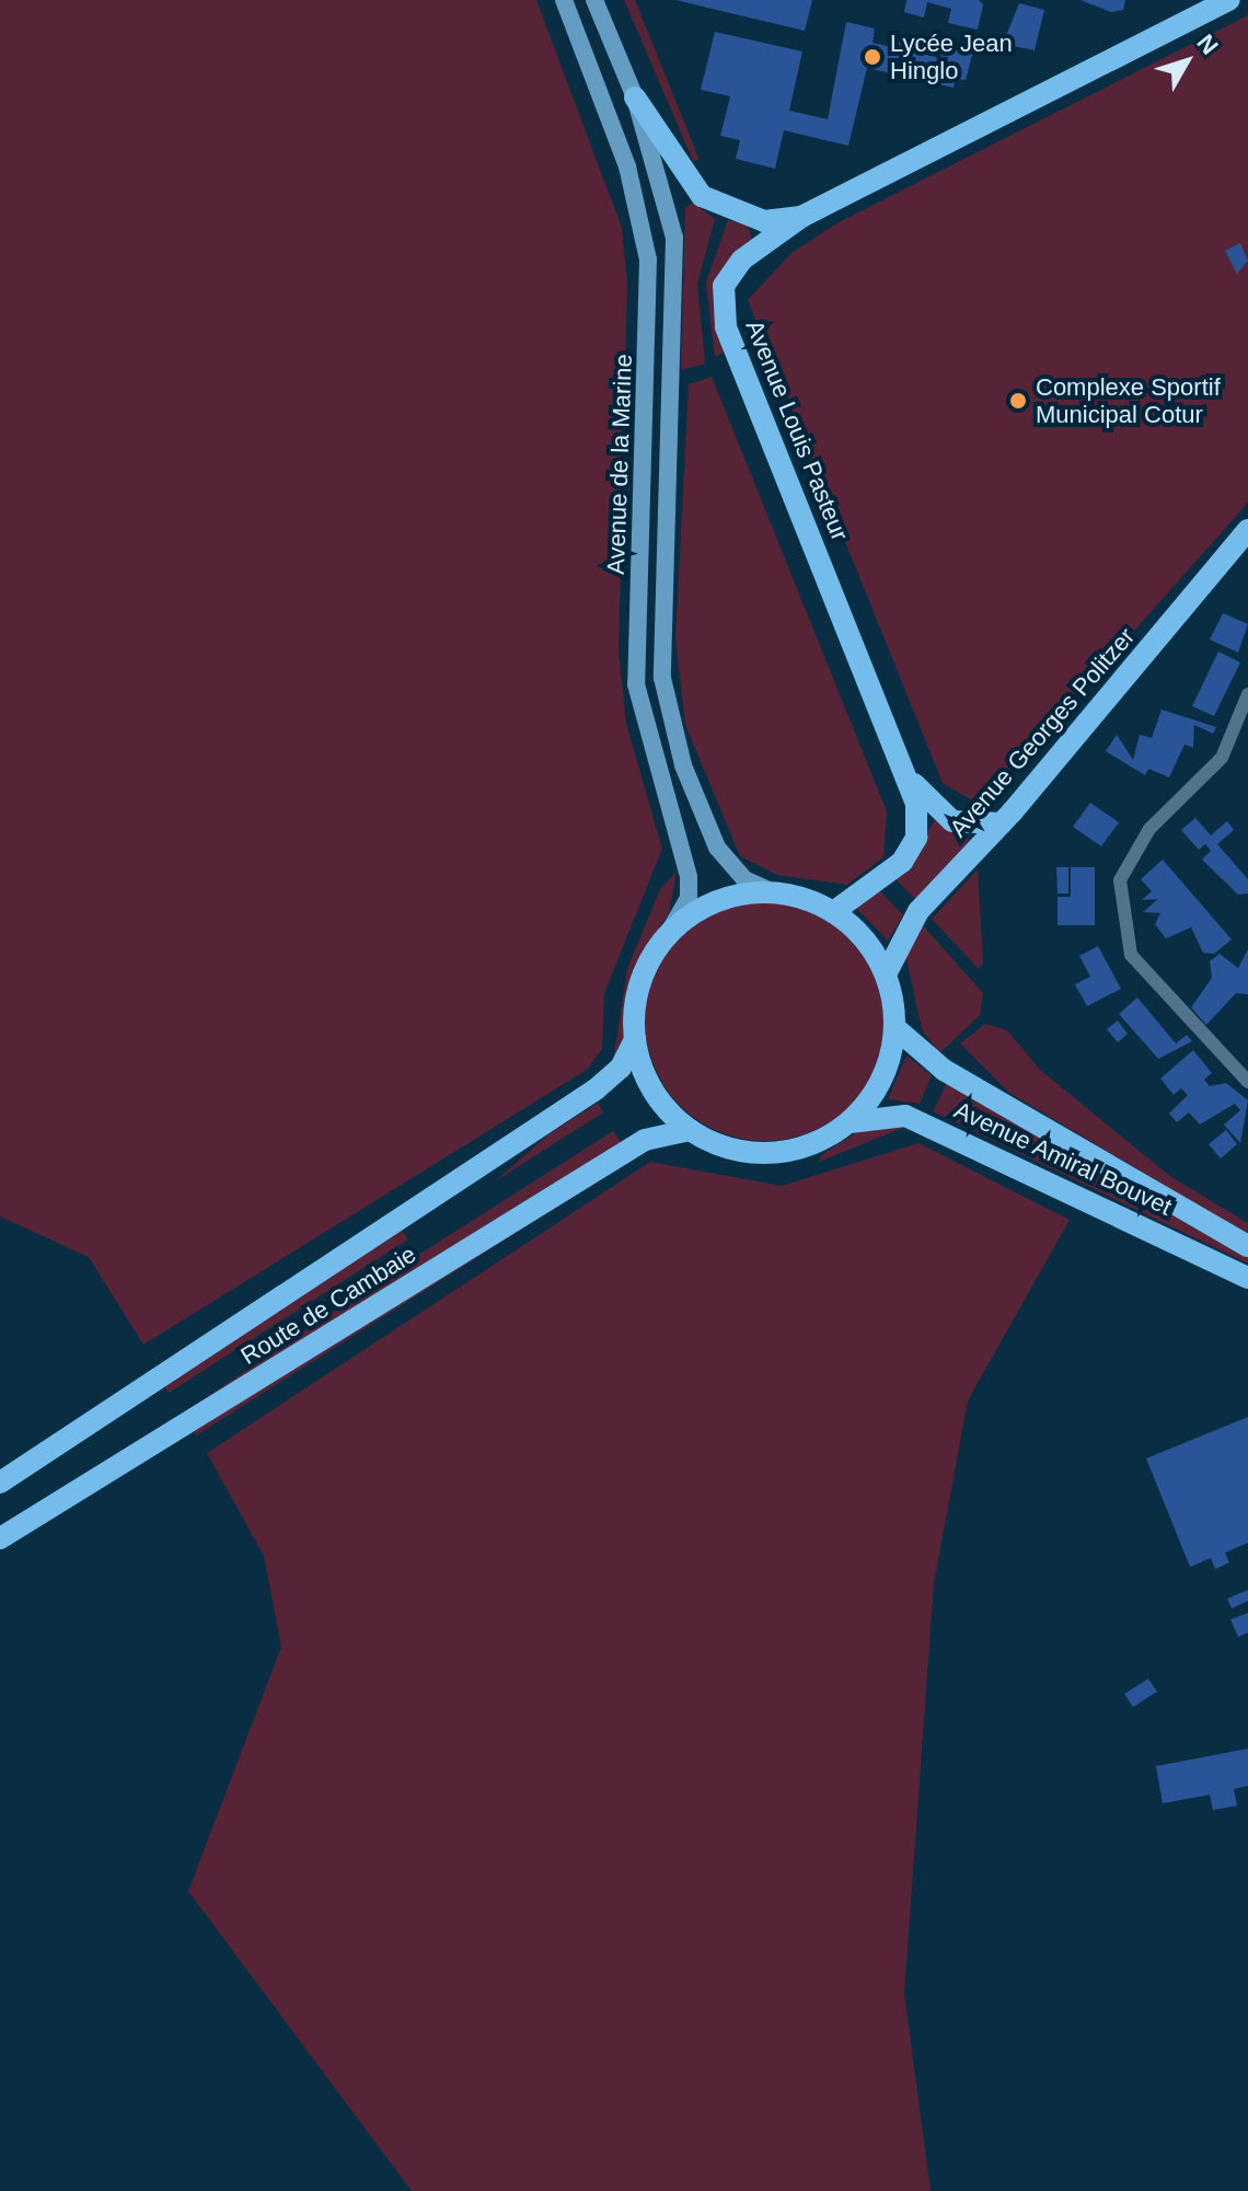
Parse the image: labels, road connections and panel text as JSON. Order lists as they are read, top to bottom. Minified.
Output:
{"streets":{"main road":["Avenue Louis Pasteur","Avenue de la Marine","Avenue Georges Politzer","Avenue Amiral Bouvet","Route de Cambaie"]},"crossings":[["Avenue Louis Pasteur","Avenue de la Marine"],["Avenue Louis Pasteur","Avenue Georges Politzer"],["Avenue Louis Pasteur","Avenue Amiral Bouvet"],["Avenue Louis Pasteur","Route de Cambaie"],["Avenue de la Marine","Avenue Georges Politzer"],["Avenue de la Marine","Avenue Amiral Bouvet"],["Avenue de la Marine","Route de Cambaie"],["Avenue Georges Politzer","Avenue Amiral Bouvet"],["Avenue Georges Politzer","Route de Cambaie"],["Avenue Amiral Bouvet","Route de Cambaie"]],"places":["Lycée Jean Hinglo","Complexe Sportif Municipal Cotur"],"north":"top right"}
